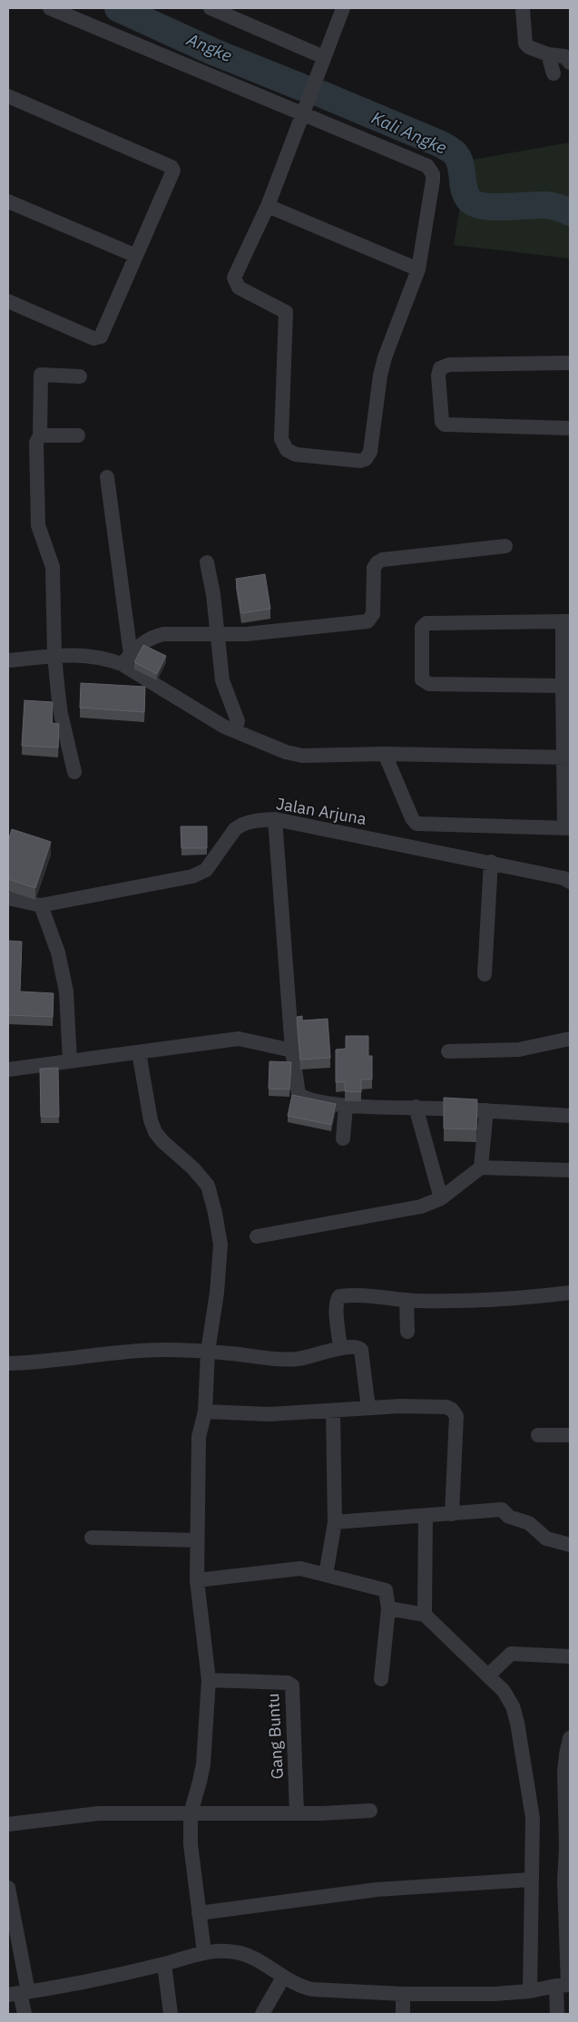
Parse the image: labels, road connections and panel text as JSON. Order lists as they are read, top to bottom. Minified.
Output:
{"streets":{"street":["Jalan Arjuna","Gang Buntu"]},"water":["Angke","Kali Angke"]}
